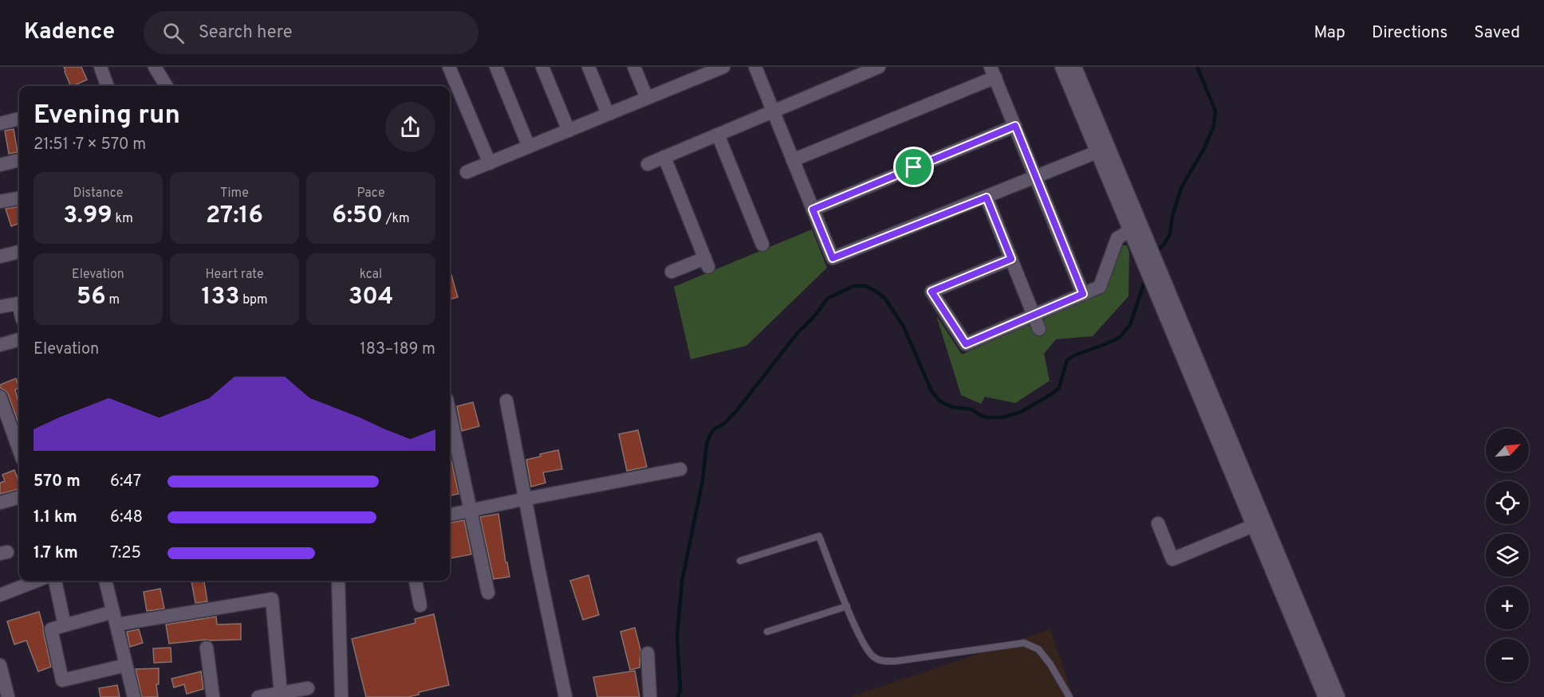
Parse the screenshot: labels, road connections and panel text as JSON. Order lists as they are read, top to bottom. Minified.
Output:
{"north":"top right","page":{"header":"Kadence","search":"Search here","nav":["Map","Directions","Saved"],"heading":["Evening run","21:51 · 7 × 570 m"],"stats":[["Distance","3.99 km"],["Time","27:16"],["Pace","6:50 /km"],["Elevation","56 m"],["Heart rate","133 bpm"],["kcal","304"]],"chart":["Elevation","183–189 m"],"map_buttons":["+","−"],"list":[{"name":"570 m","note":"6:47"},{"name":"1.1 km","note":"6:48"},{"name":"1.7 km","note":"7:25"}]}}
